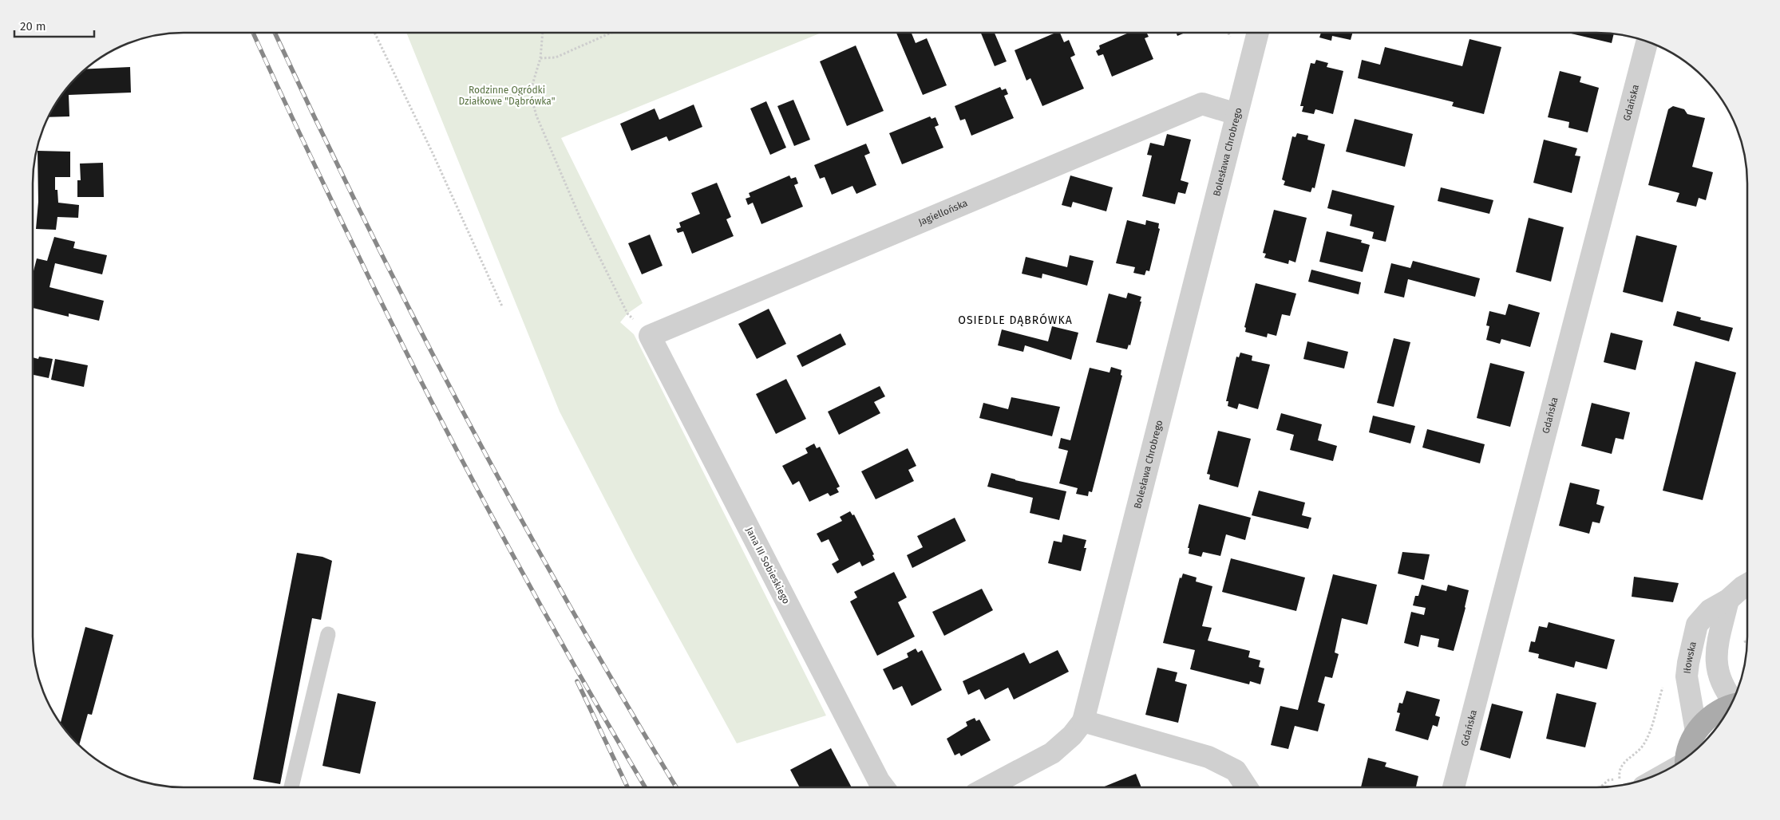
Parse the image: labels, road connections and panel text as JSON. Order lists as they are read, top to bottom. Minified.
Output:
{"streets":{"street":["Gdańska","Bolesława Chrobrego","Jagiellońska","Jana III Sobieskiego","Iłowska"]},"crossings":[["Bolesława Chrobrego","Jagiellońska"],["Jagiellońska","Jana III Sobieskiego"]],"districts":["OSIEDLE DĄBRÓWKA"],"parks":["Rodzinne Ogródki Działkowe \"Dąbrówka\""],"scale_bar":"20 m"}
